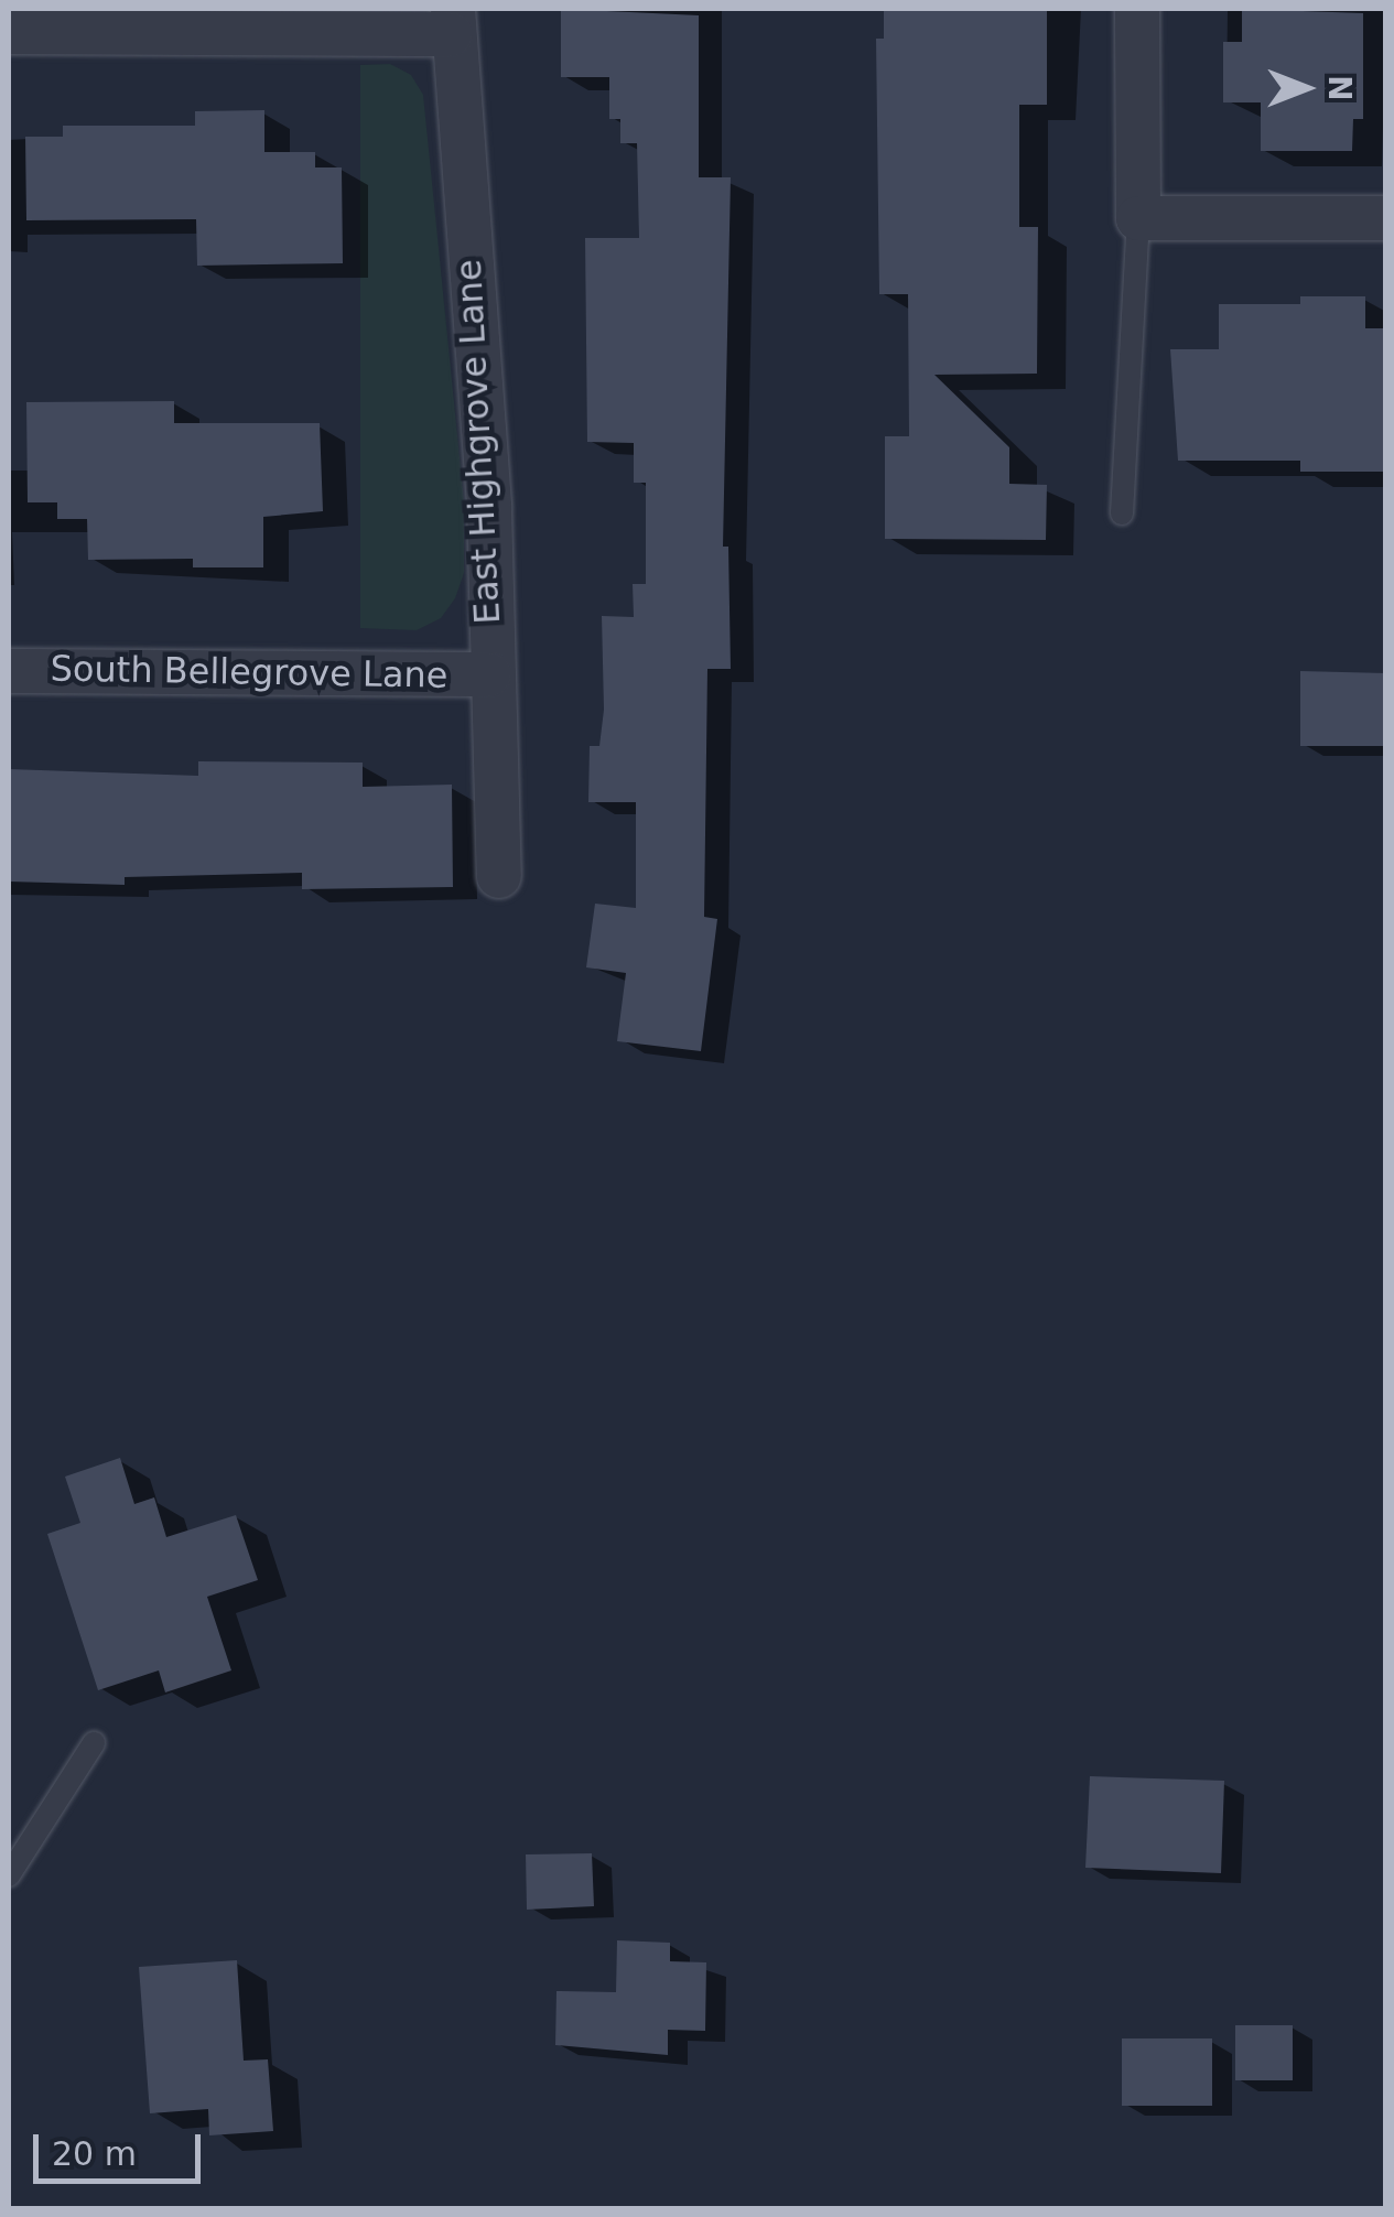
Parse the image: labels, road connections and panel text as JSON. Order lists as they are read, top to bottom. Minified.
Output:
{"streets":{"street":["East Highgrove Lane","South Bellegrove Lane"]},"crossings":[["East Highgrove Lane","South Bellegrove Lane"]],"scale_bar":"20 m","north":"right"}
